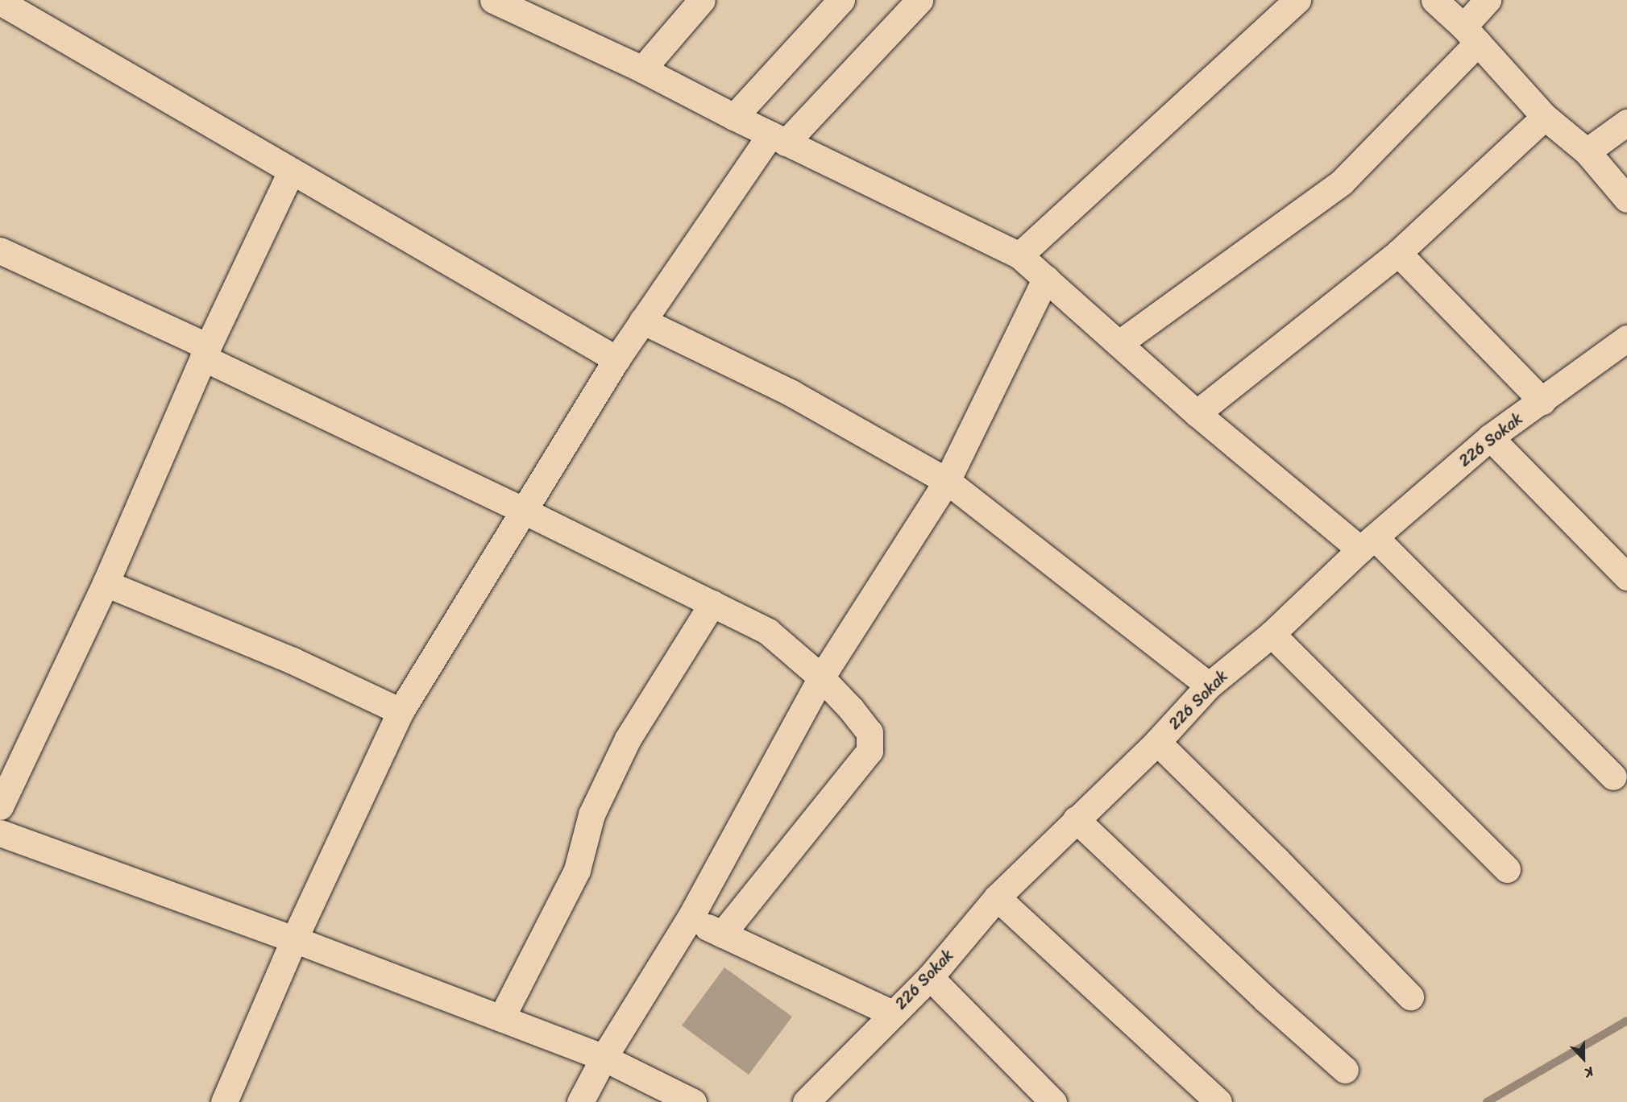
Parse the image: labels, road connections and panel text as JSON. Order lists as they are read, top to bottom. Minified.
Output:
{"streets":{"street":["226 Sokak"]},"north":"bottom"}
